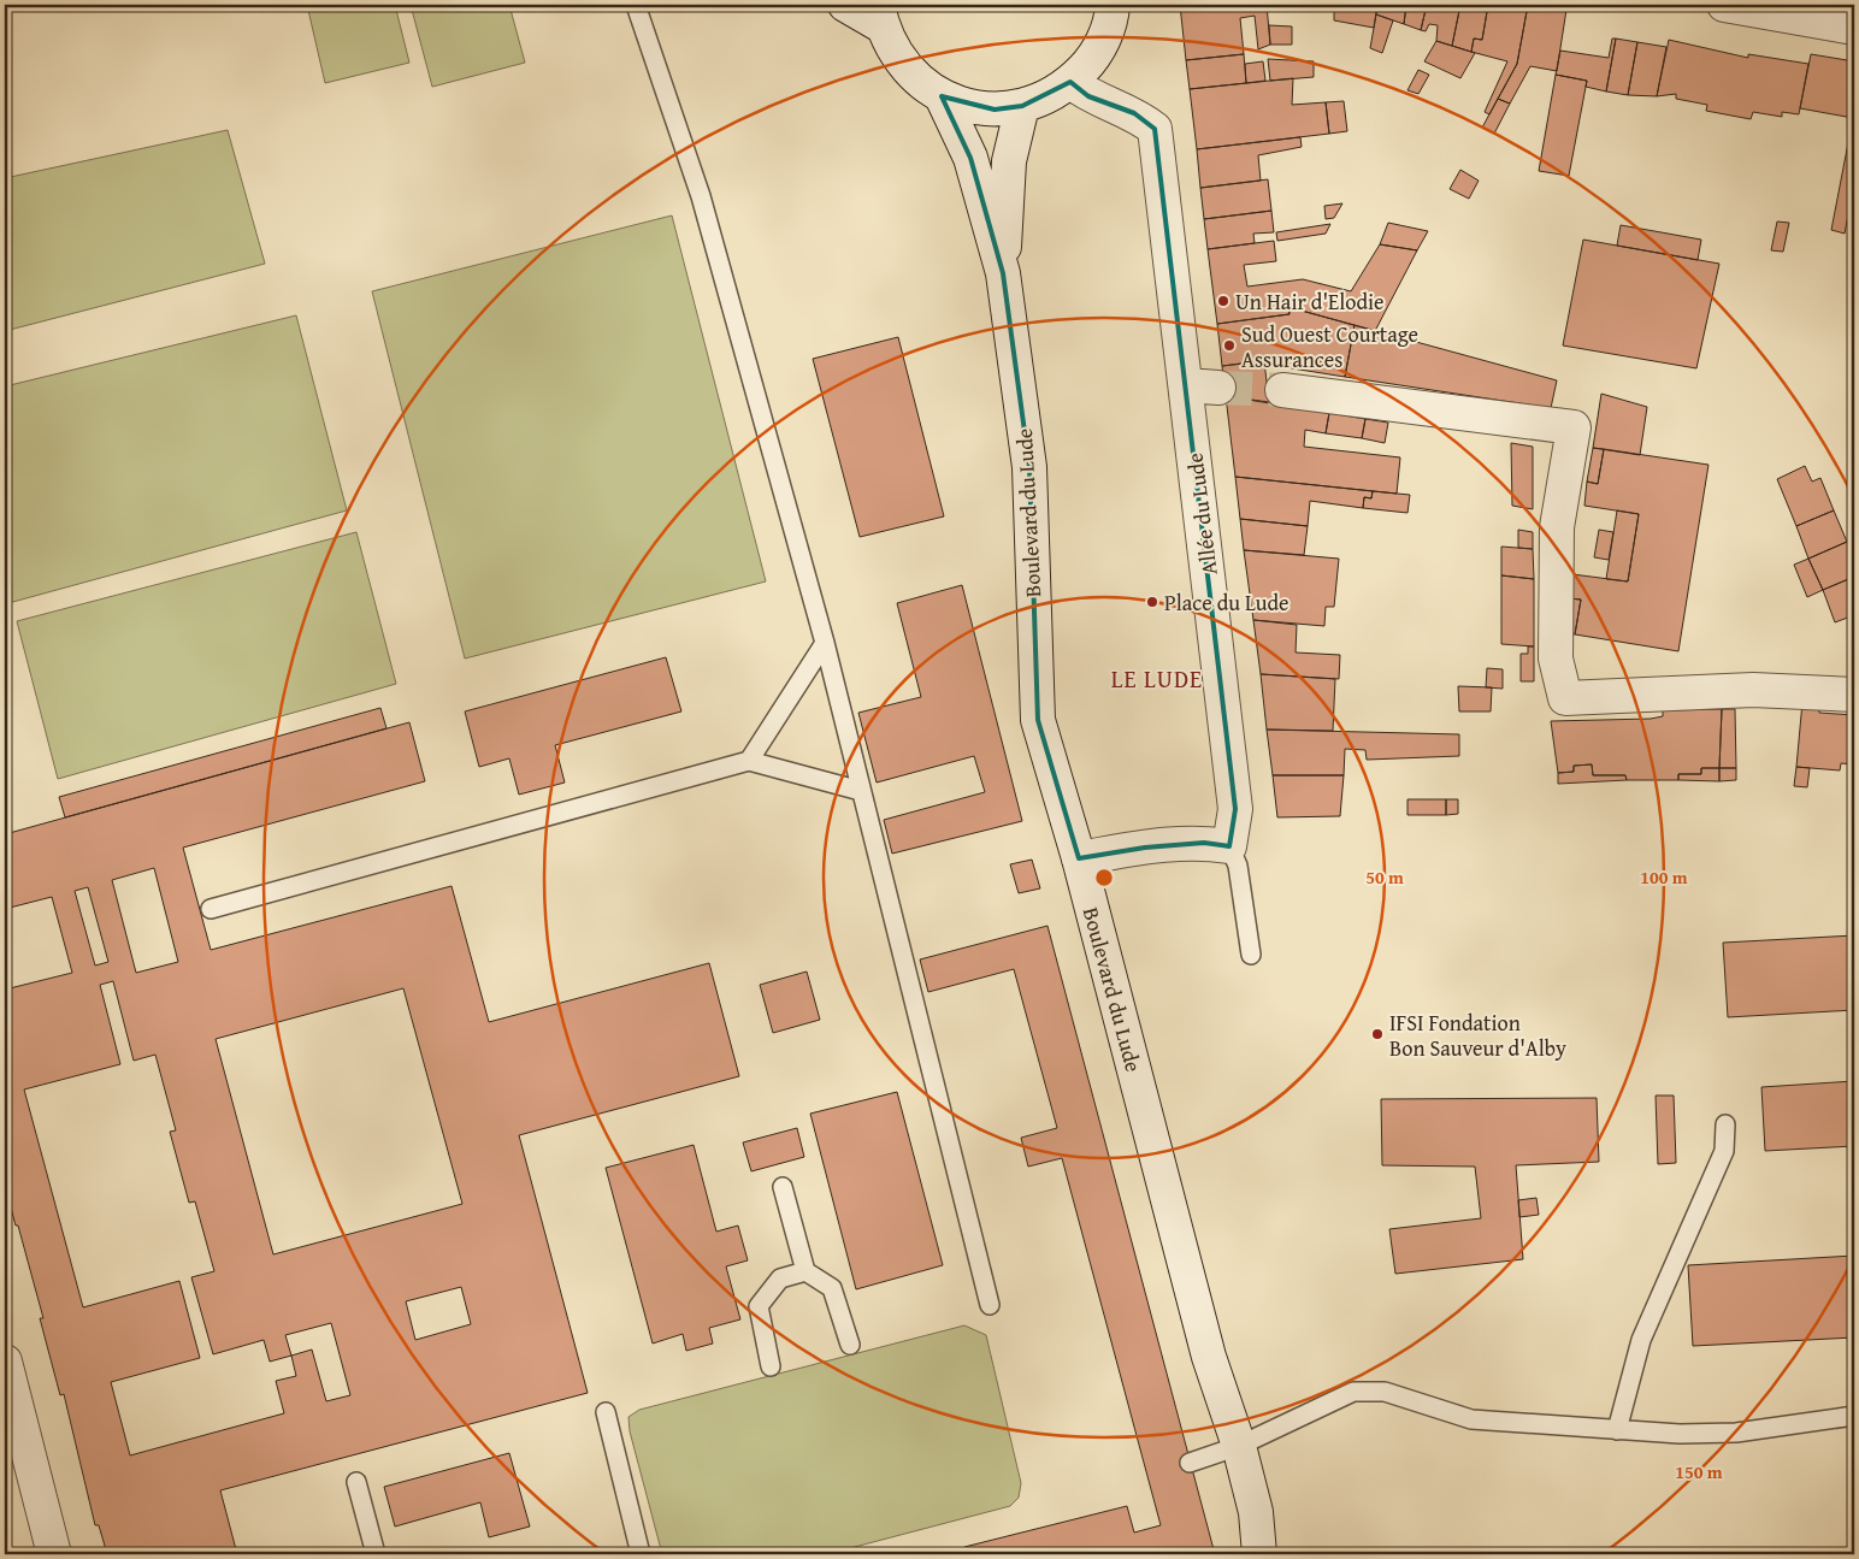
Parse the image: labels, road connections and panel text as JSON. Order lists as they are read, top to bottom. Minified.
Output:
{"streets":{"street":["Boulevard du Lude","Allée du Lude"]},"districts":["LE LUDE"],"places":["Un Hair d'Elodie","Sud Ouest Courtage Assurances","Place du Lude","IFSI Fondation Bon Sauveur d'Alby"],"rings":["50 m","100 m","150 m"]}
